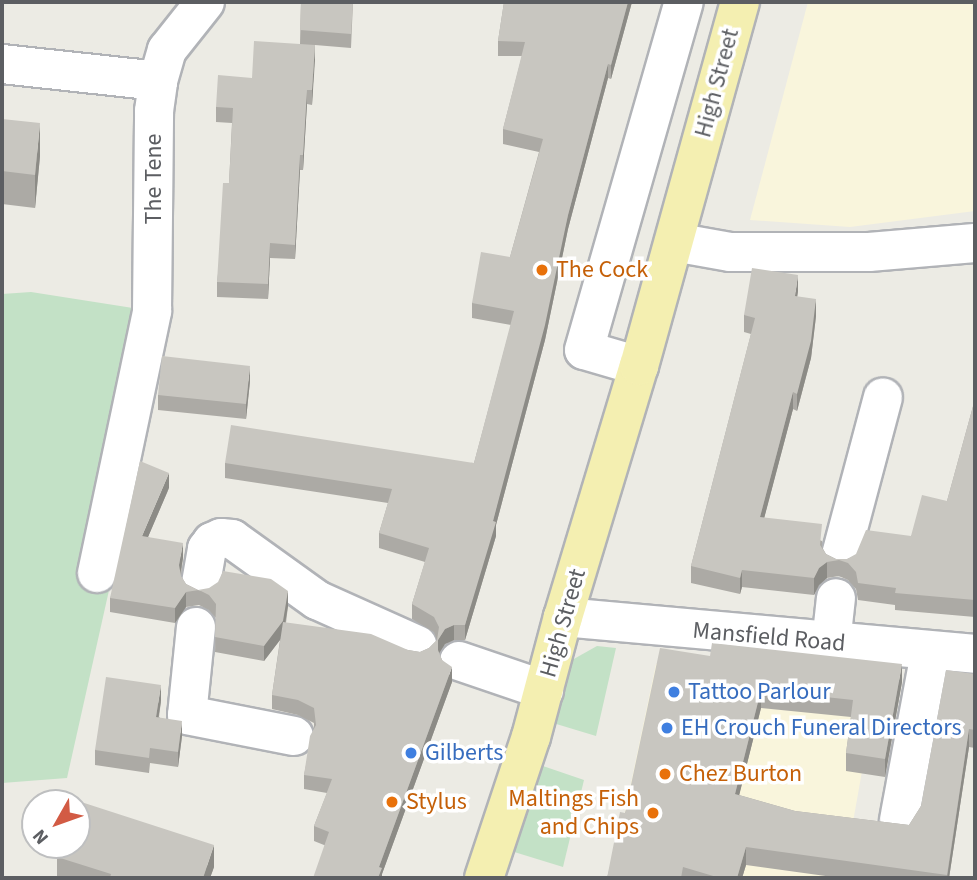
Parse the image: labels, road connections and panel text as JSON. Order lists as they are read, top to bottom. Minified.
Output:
{"streets":{"main road":["High Street"],"street":["The Tene","Mansfield Road"]},"crossings":[["High Street","Mansfield Road"]],"places":["The Cock","Tattoo Parlour","EH Crouch Funeral Directors","Gilberts","Chez Burton","Stylus","Maltings Fish and Chips"],"north":"bottom left"}
